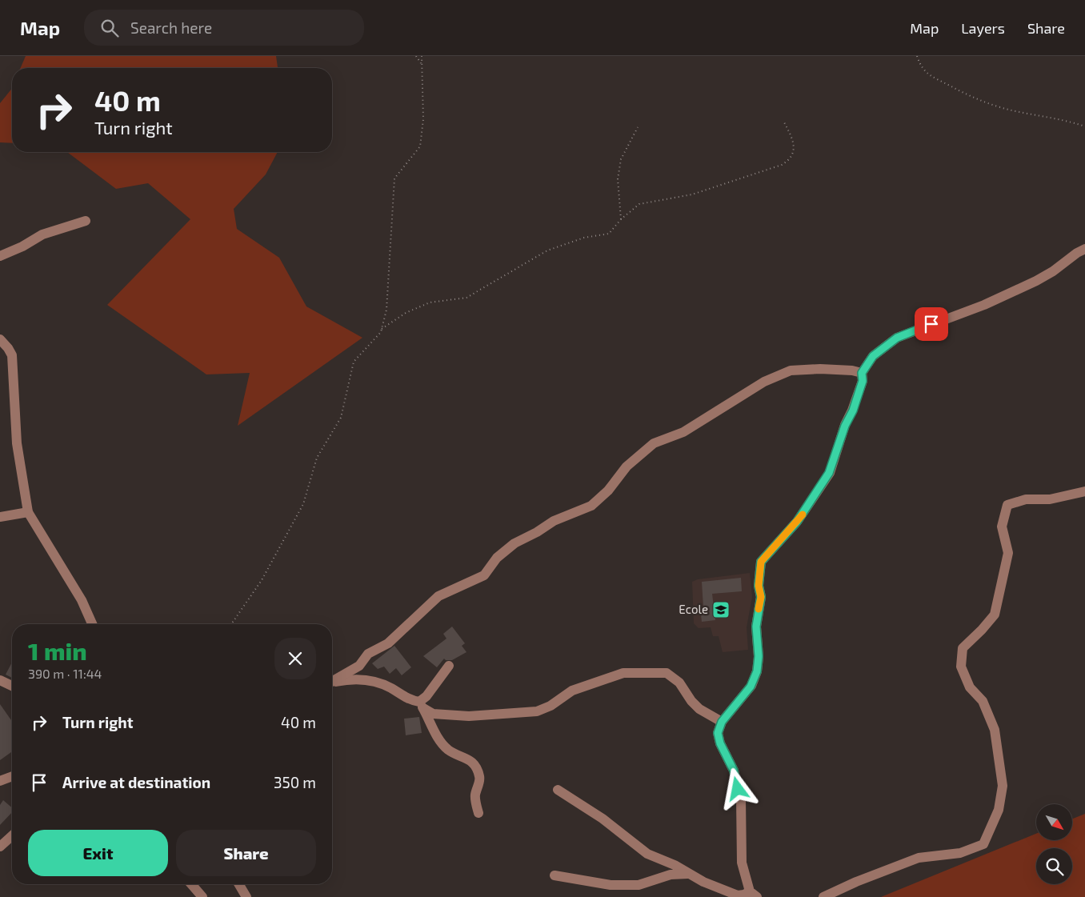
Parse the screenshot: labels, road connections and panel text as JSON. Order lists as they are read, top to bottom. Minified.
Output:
{"places":{"school or university":["Ecole"]},"north":"bottom right","page":{"header":"Map","search":"Search here","nav":["Map","Layers","Share"],"turn":["40 m","Turn right"],"heading":["1 min","390 m · 11:44"],"list":[{"name":"Turn right","value":"40 m"},{"name":"Arrive at destination","value":"350 m"}],"buttons":["Exit","Share"]}}
